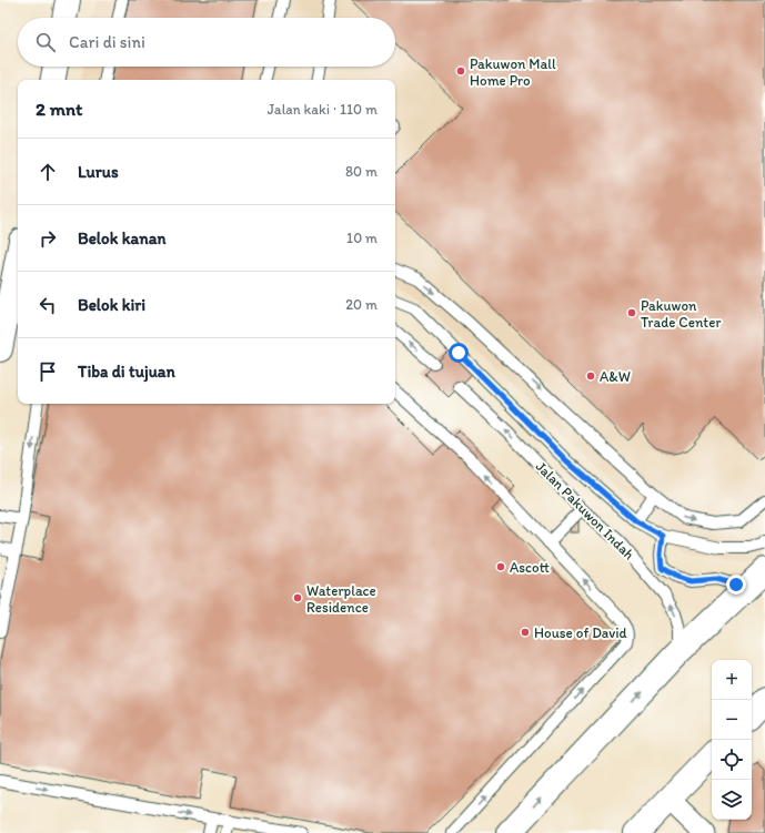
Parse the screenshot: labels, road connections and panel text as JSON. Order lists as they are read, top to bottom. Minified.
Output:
{"streets":{"lane":["Jalan Pakuwon Indah"]},"places":["Pakuwon Mall Home Pro","Pakuwon Trade Center","A&W","Ascott","Waterplace Residence","House of David"],"page":{"search":"Cari di sini","heading":["2 mnt","Jalan kaki · 110 m"],"list":[["Lurus","80 m"],["Belok kanan","10 m"],["Belok kiri","20 m"],"Tiba di tujuan"],"map_buttons":["+","−"]}}
